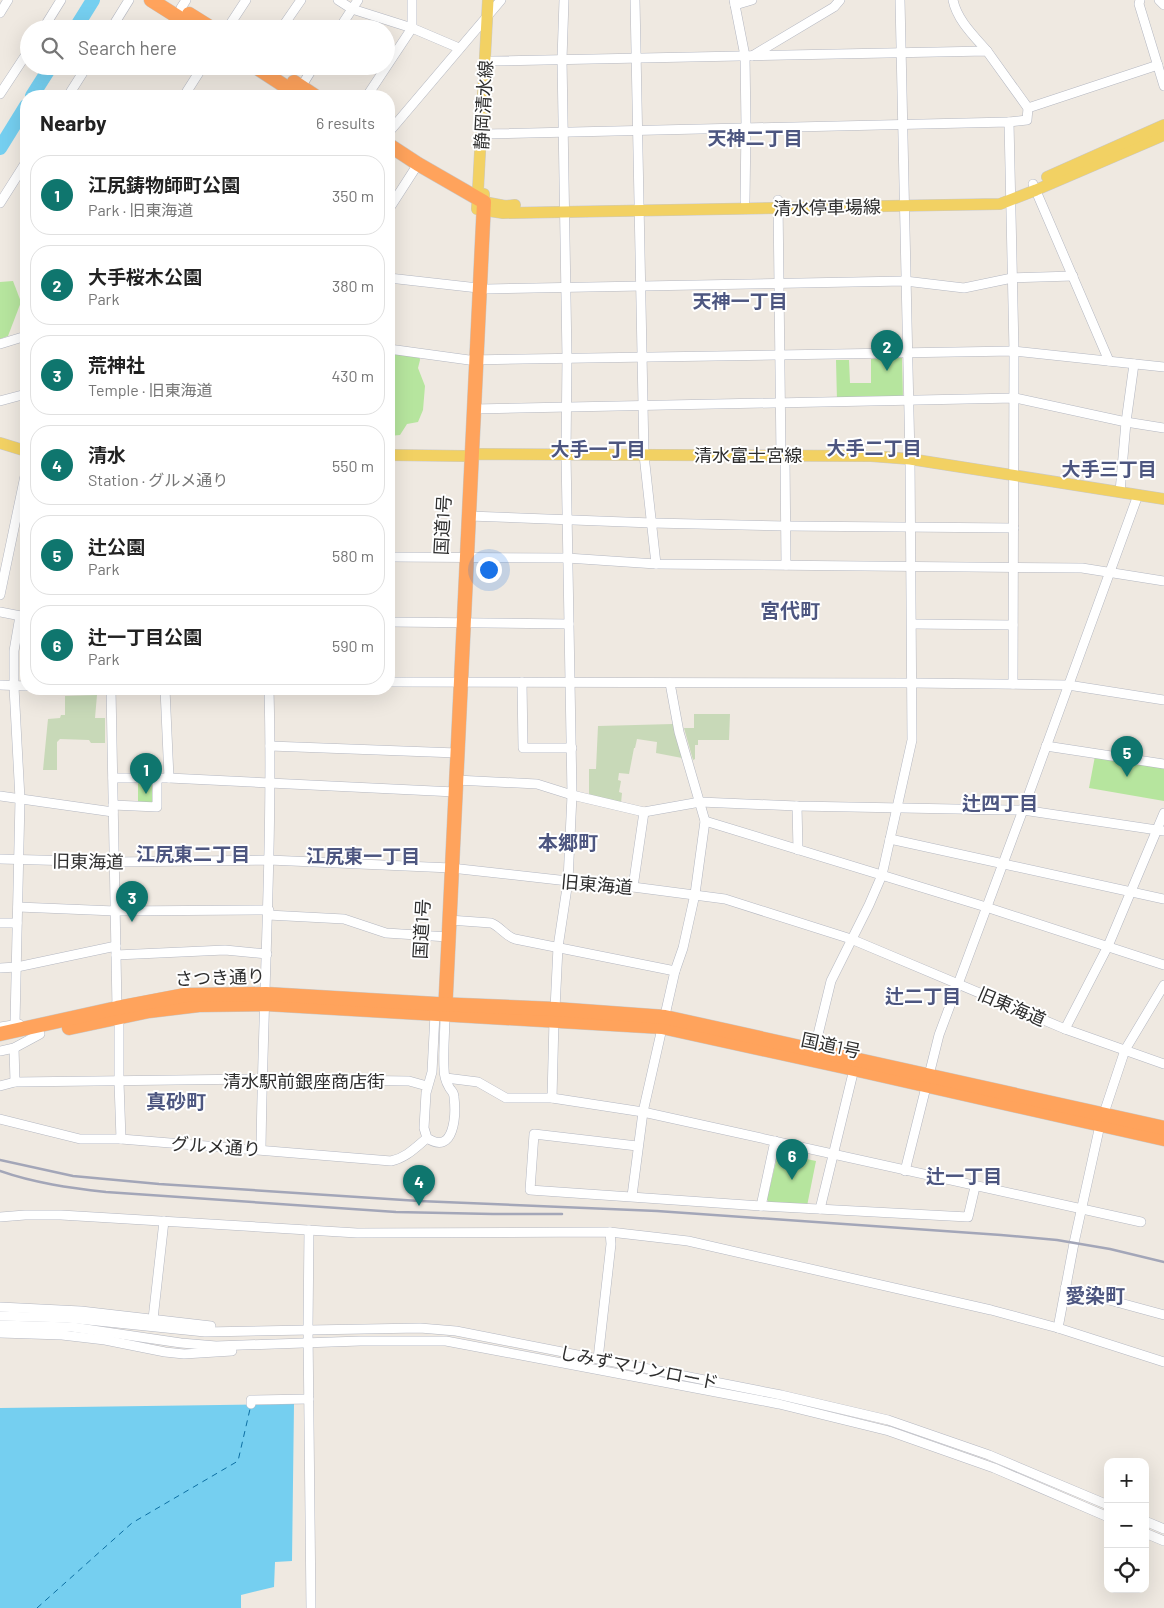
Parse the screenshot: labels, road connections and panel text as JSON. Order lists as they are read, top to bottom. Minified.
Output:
{"streets":{"highway":["国道1号","さつき通り"],"main road":["静岡清水線","清水停車場線","清水富士宮線"],"street":["旧東海道","清水駅前銀座商店街","グルメ通り","しみずマリンロード"]},"crossings":[["静岡清水線","清水停車場線"],["静岡清水線","国道1号"],["清水停車場線","国道1号"],["清水富士宮線","国道1号"],["国道1号","旧東海道"],["国道1号","さつき通り"]],"districts":["天神二丁目","天神一丁目","大手二丁目","大手一丁目","大手三丁目","宮代町","辻四丁目","本郷町","江尻東二丁目","江尻東一丁目","辻二丁目","真砂町","辻一丁目","愛染町"],"page":{"search":"Search here","heading":["Nearby","6 results"],"list":[{"mark":"1","name":"江尻鋳物師町公園","note":"Park · 旧東海道","value":"350 m"},{"mark":"2","name":"大手桜木公園","note":"Park","value":"380 m"},{"mark":"3","name":"荒神社","note":"Temple · 旧東海道","value":"430 m"},{"mark":"4","name":"清水","note":"Station · グルメ通り","value":"550 m"},{"mark":"5","name":"辻公園","note":"Park","value":"580 m"},{"mark":"6","name":"辻一丁目公園","note":"Park","value":"590 m"}],"pins":["2","5","1","3","6","4"],"map_buttons":["+","−"]}}
